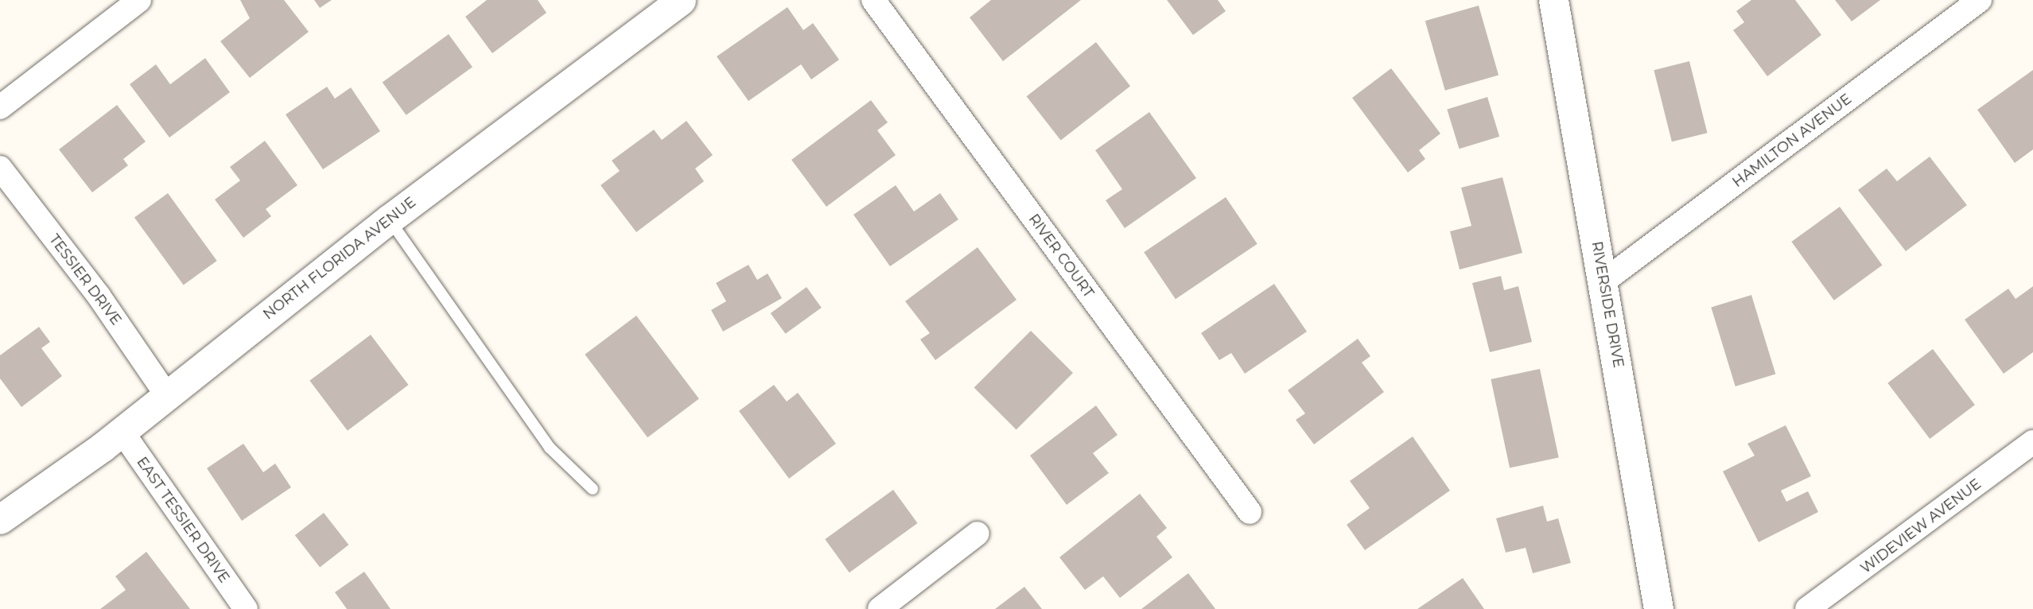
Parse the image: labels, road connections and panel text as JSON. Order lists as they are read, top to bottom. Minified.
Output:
{"streets":{"street":["HAMILTON AVENUE","RIVER COURT","NORTH FLORIDA AVENUE","TESSIER DRIVE","RIVERSIDE DRIVE","EAST TESSIER DRIVE","WIDEVIEW AVENUE"]},"crossings":[["HAMILTON AVENUE","RIVERSIDE DRIVE"],["NORTH FLORIDA AVENUE","TESSIER DRIVE"],["NORTH FLORIDA AVENUE","EAST TESSIER DRIVE"]]}
